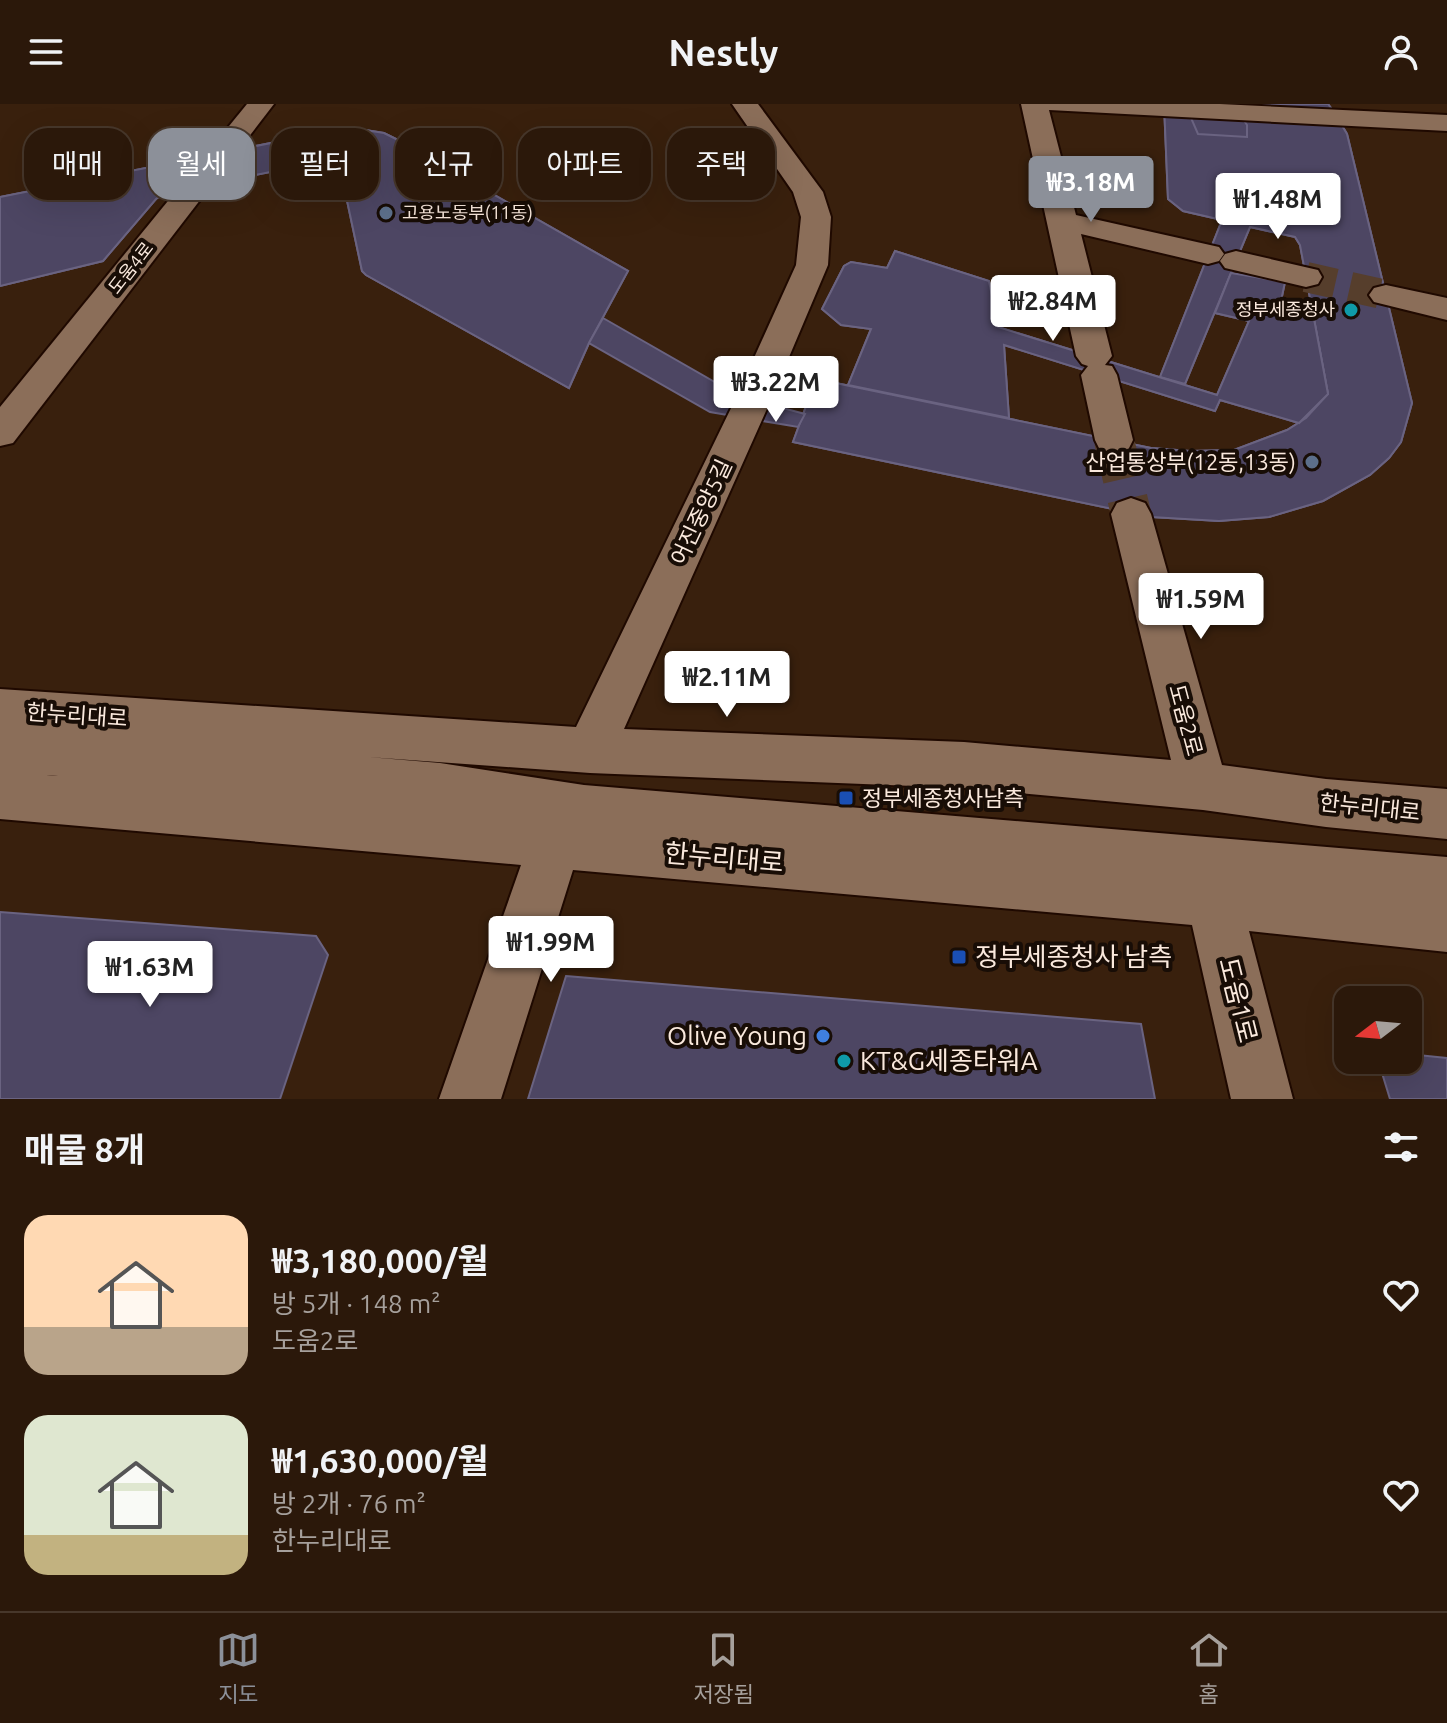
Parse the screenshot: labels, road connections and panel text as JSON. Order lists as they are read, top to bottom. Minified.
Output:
{"streets":{"street":["도움4로","어진중앙5길","한누리대로","도움2로","도움1로"]},"crossings":[["어진중앙5길","한누리대로"],["한누리대로","도움2로"],["한누리대로","도움1로"]],"places":{"other":["고용노동부(11동)","정부세종청사","산업통상부(12동,13동)","Olive Young","KT&G세종타워A"],"transit":["정부세종청사남측","정부세종청사 남측"]},"north":"left","page":{"header":"Nestly","chip":["매매","월세","필터","신규","아파트","주택"],"price":["₩3.18M","₩1.48M","₩2.84M","₩3.22M","₩1.59M","₩2.11M","₩1.99M","₩1.63M"],"heading":"매물 8개","list":[{"name":"₩3,180,000/월","note":"방 5개 · 148 m² · 도움2로"},{"name":"₩1,630,000/월","note":"방 2개 · 76 m² · 한누리대로"}],"tabs":["지도","저장됨","홈"]}}
